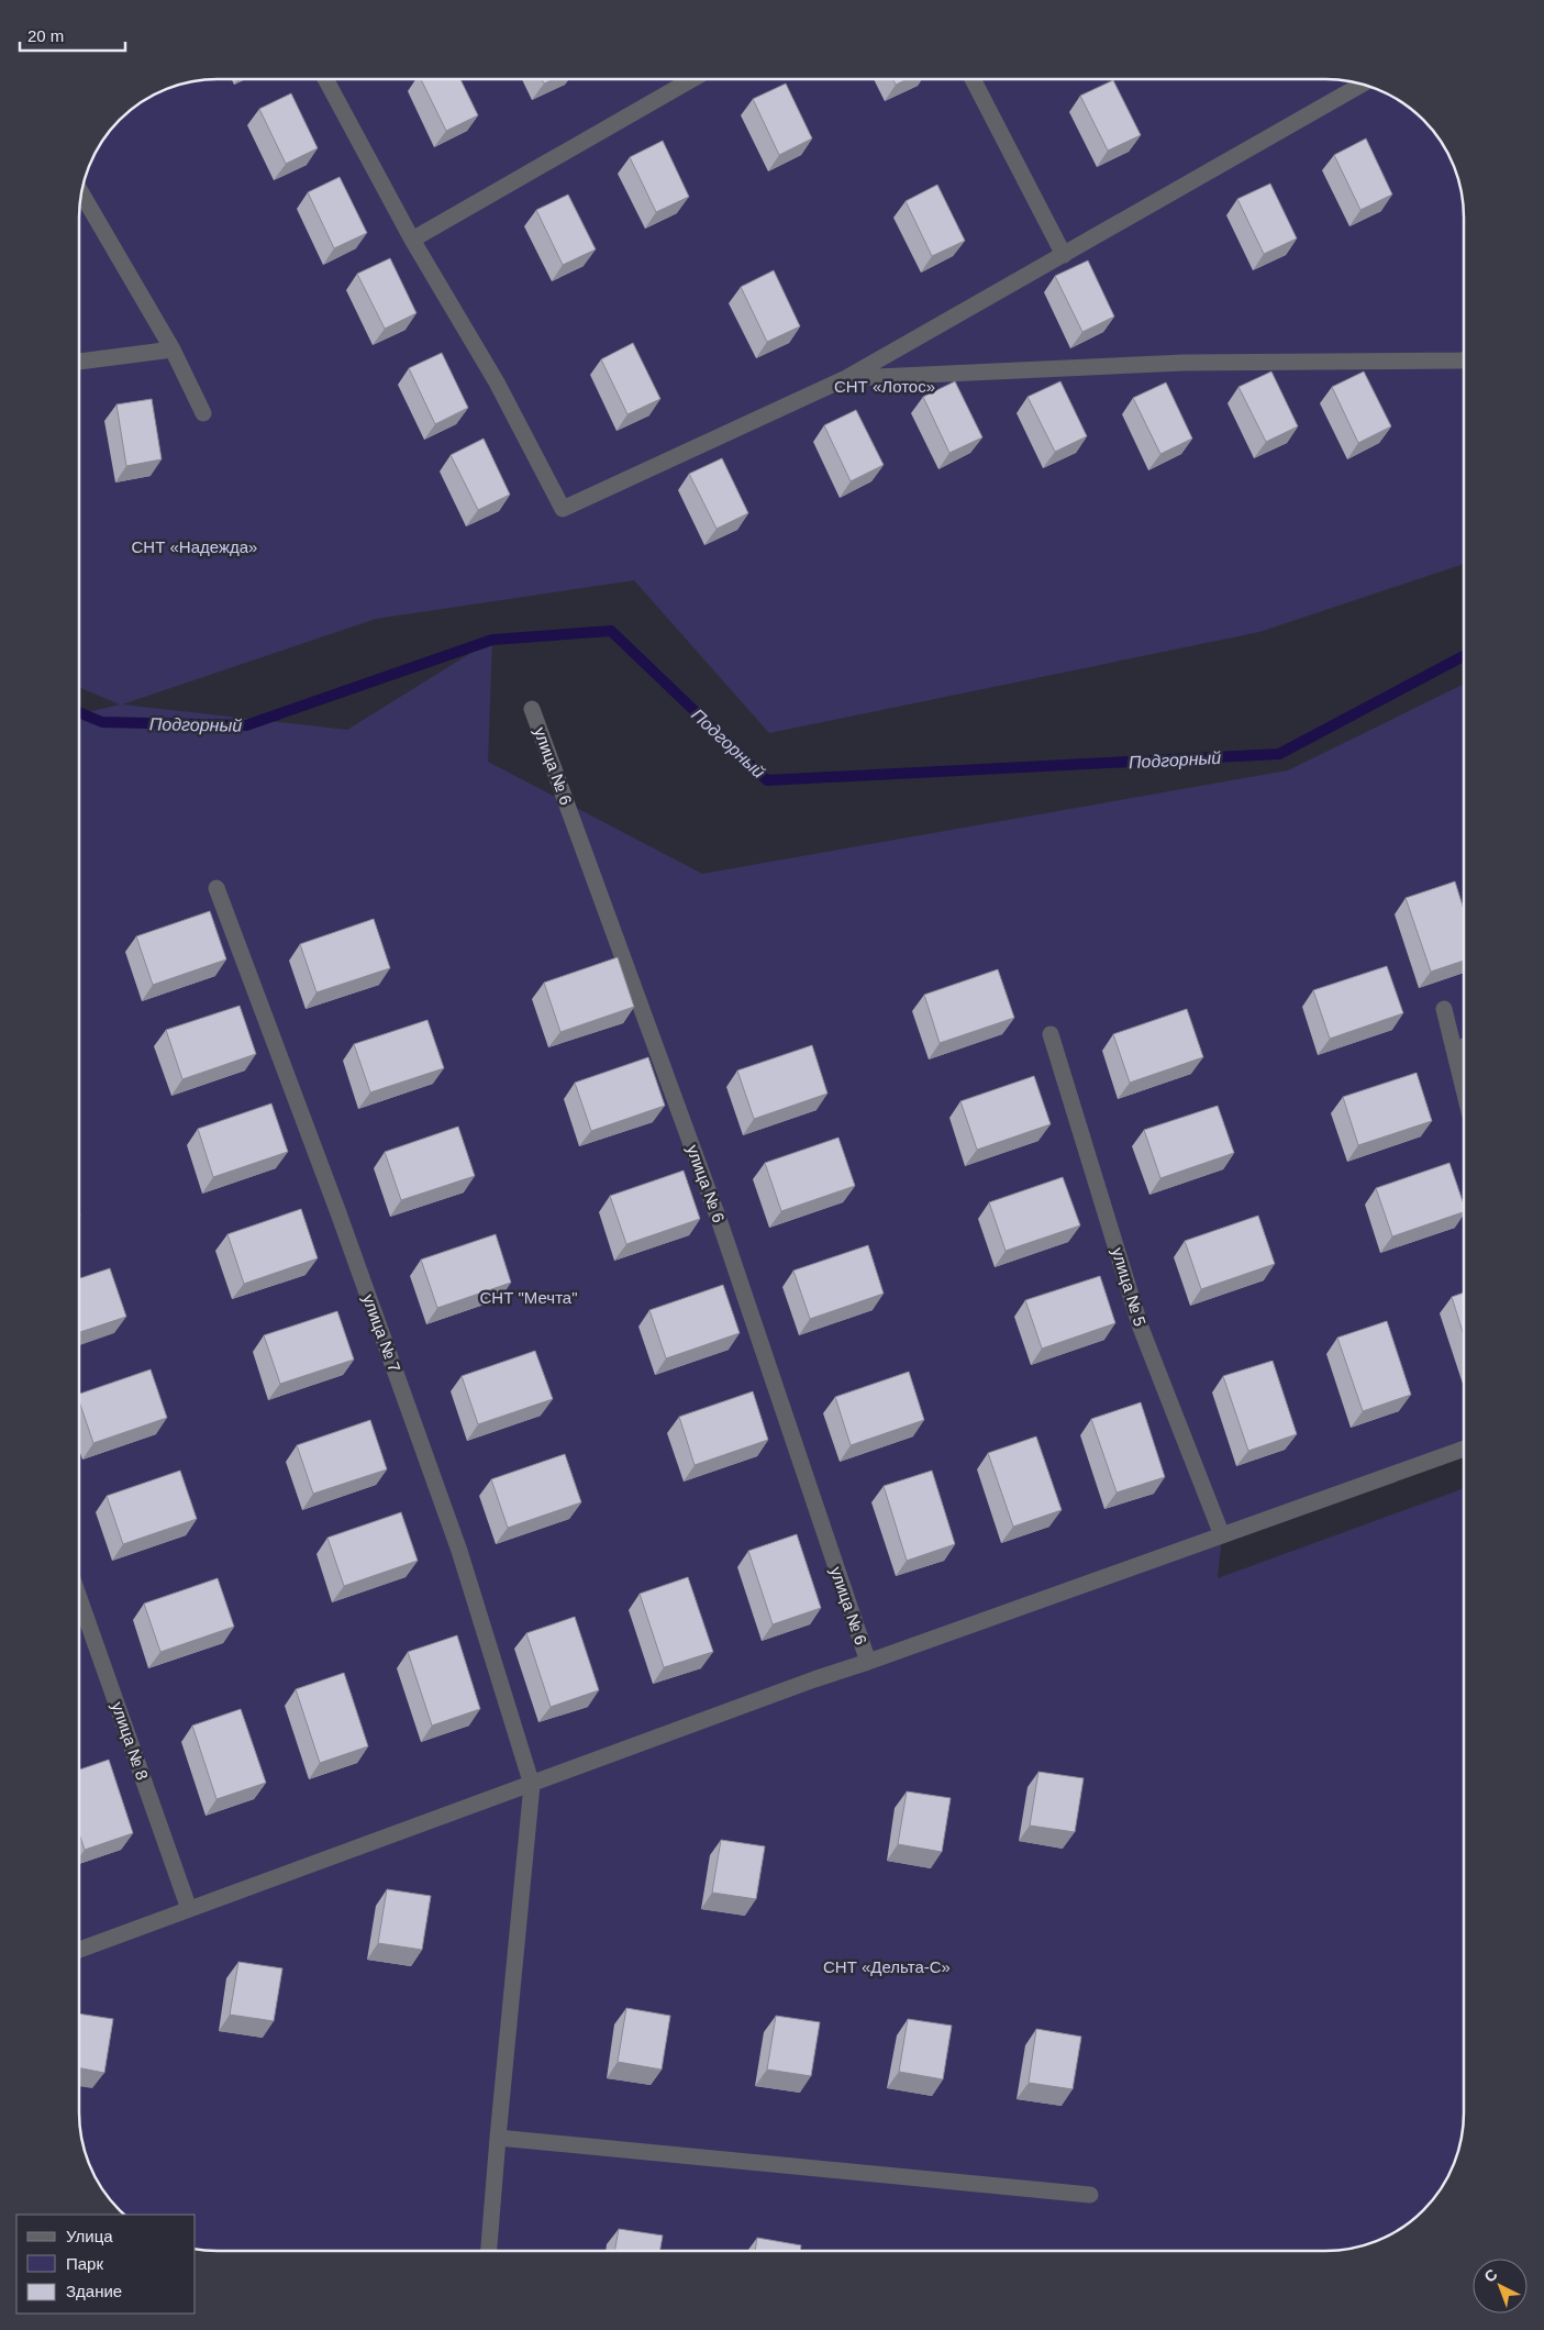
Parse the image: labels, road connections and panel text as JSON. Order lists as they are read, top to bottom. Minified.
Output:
{"streets":{"street":["улица № 6","улица № 5","улица № 7","улица № 8"]},"water":["Подгорный"],"parks":["СНТ «Лотос»","СНТ «Надежда»","СНТ \"Мечта\"","СНТ «Дельта-С»"],"legend":["Улица","Парк","Здание"],"scale_bar":"20 m","north":"top left"}
